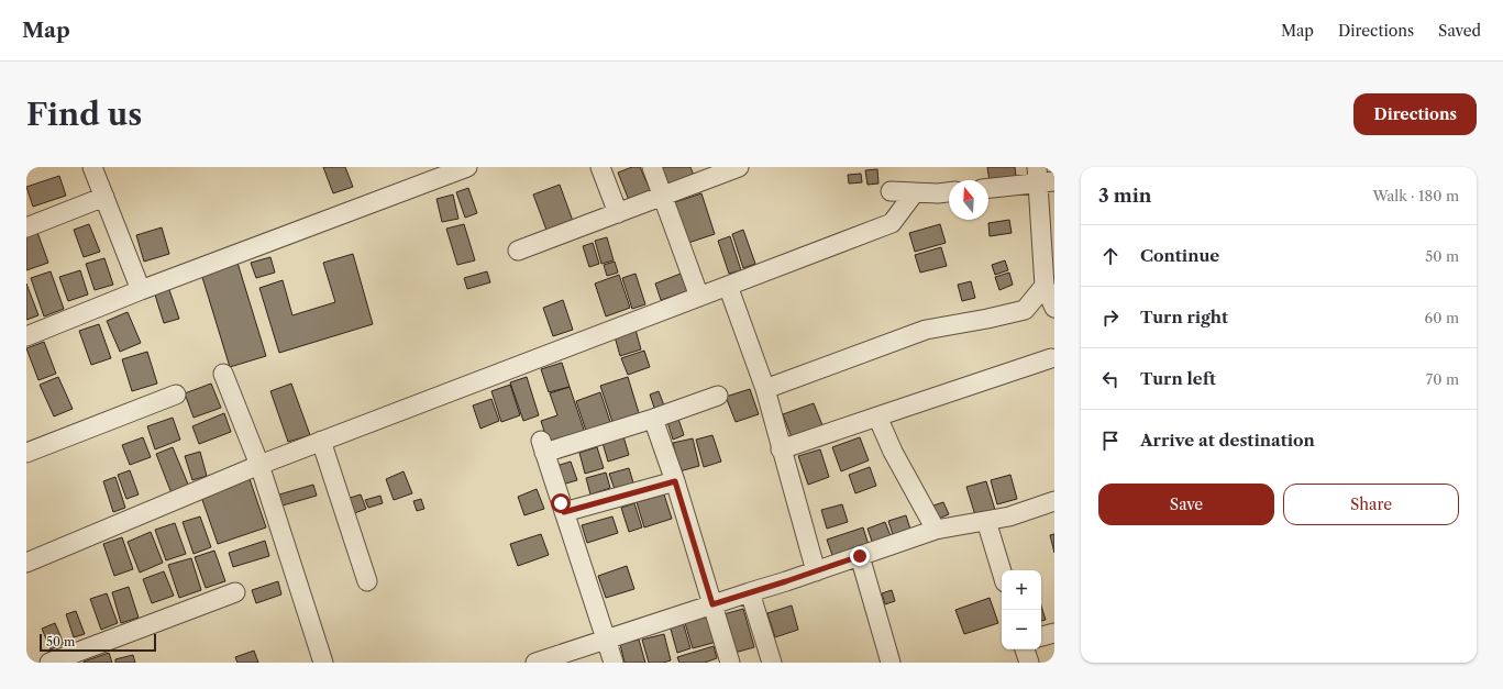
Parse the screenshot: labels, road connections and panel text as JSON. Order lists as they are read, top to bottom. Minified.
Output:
{"scale_bar":"50 m","north":"top","page":{"header":"Map","nav":["Map","Directions","Saved"],"buttons":["Directions",["Save","Share"]],"title":"Find us","heading":["3 min","Walk · 180 m"],"list":[["Continue","50 m"],["Turn right","60 m"],["Turn left","70 m"],"Arrive at destination"],"map_buttons":["+","−"],"scale":"50 m"}}
